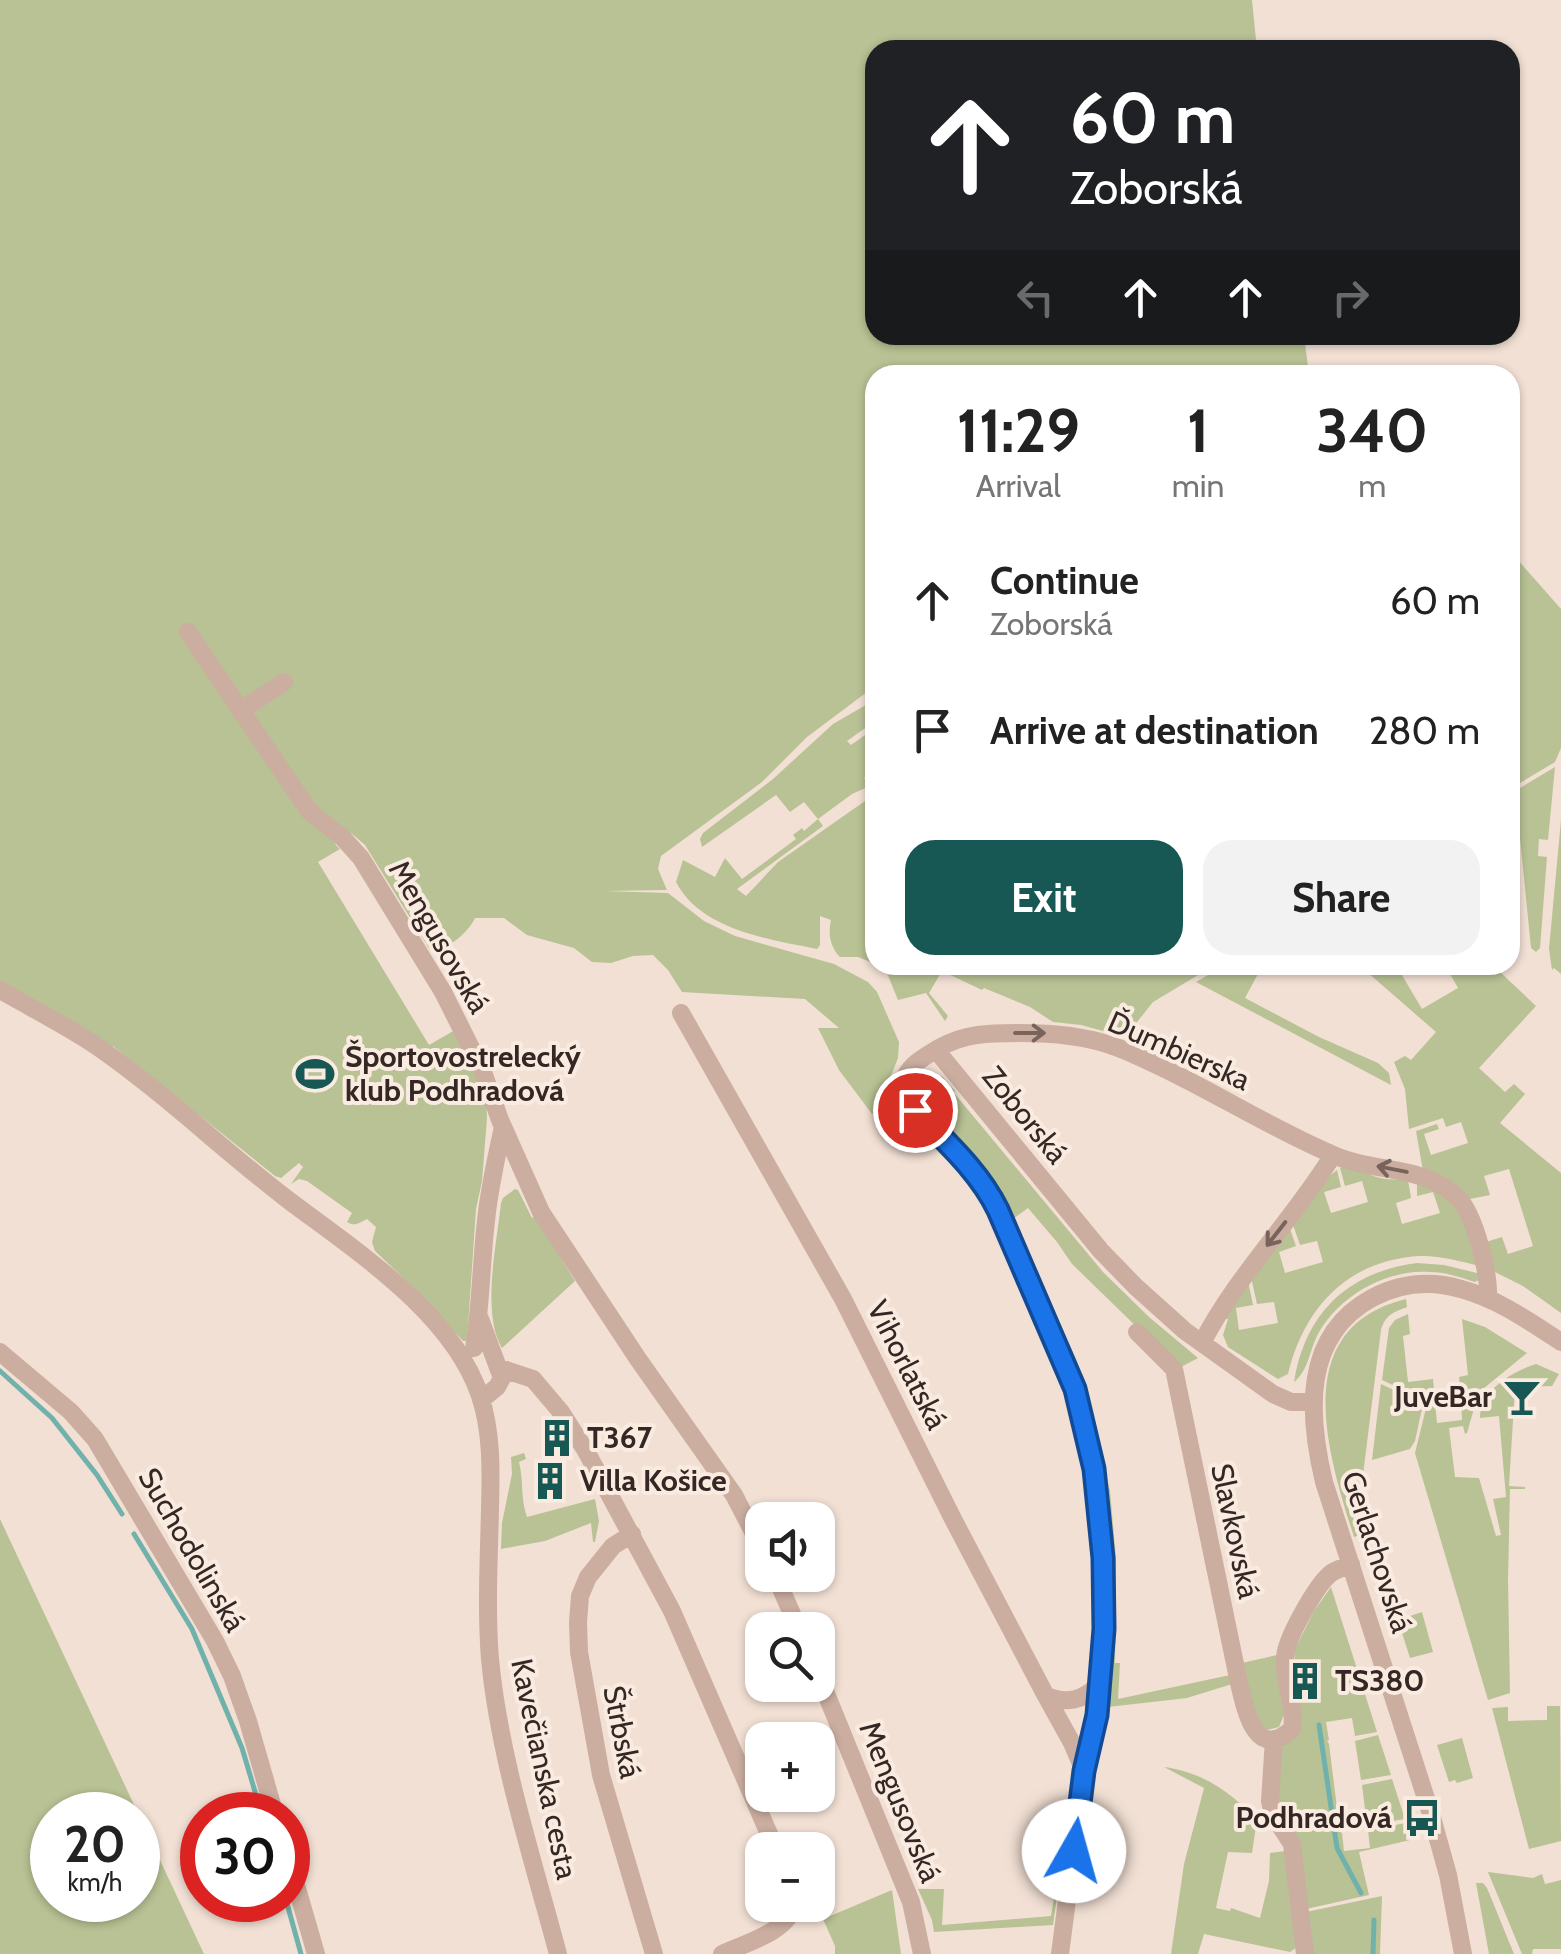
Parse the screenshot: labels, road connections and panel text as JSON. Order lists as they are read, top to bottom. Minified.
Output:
{"streets":{"street":["Mengusovská","Ďumbierska","Zoborská","Vihorlatská","Slavkovská","Suchodolinská","Gerlachovská","Štrbská","Kavečianska cesta"]},"crossings":[["Ďumbierska","Zoborská"],["Ďumbierska","Gerlachovská"],["Zoborská","Gerlachovská"],["Slavkovská","Gerlachovská"]],"places":{"sports":["Športovostrelecký klub Podhradová"],"bar":["JuveBar"],"building":["T367","Villa Košice","TS380"],"bus stop":["Podhradová"]},"page":{"turn":["60 m","Zoborská"],"eta":["11:29","Arrival","1","min","340","m"],"list":[{"name":"Continue","note":"Zoborská","value":"60 m"},{"name":"Arrive at destination","value":"280 m"}],"buttons":["Exit","Share"],"map_buttons":["+","−"],"speed":"20 km/h","limit":"30"}}
